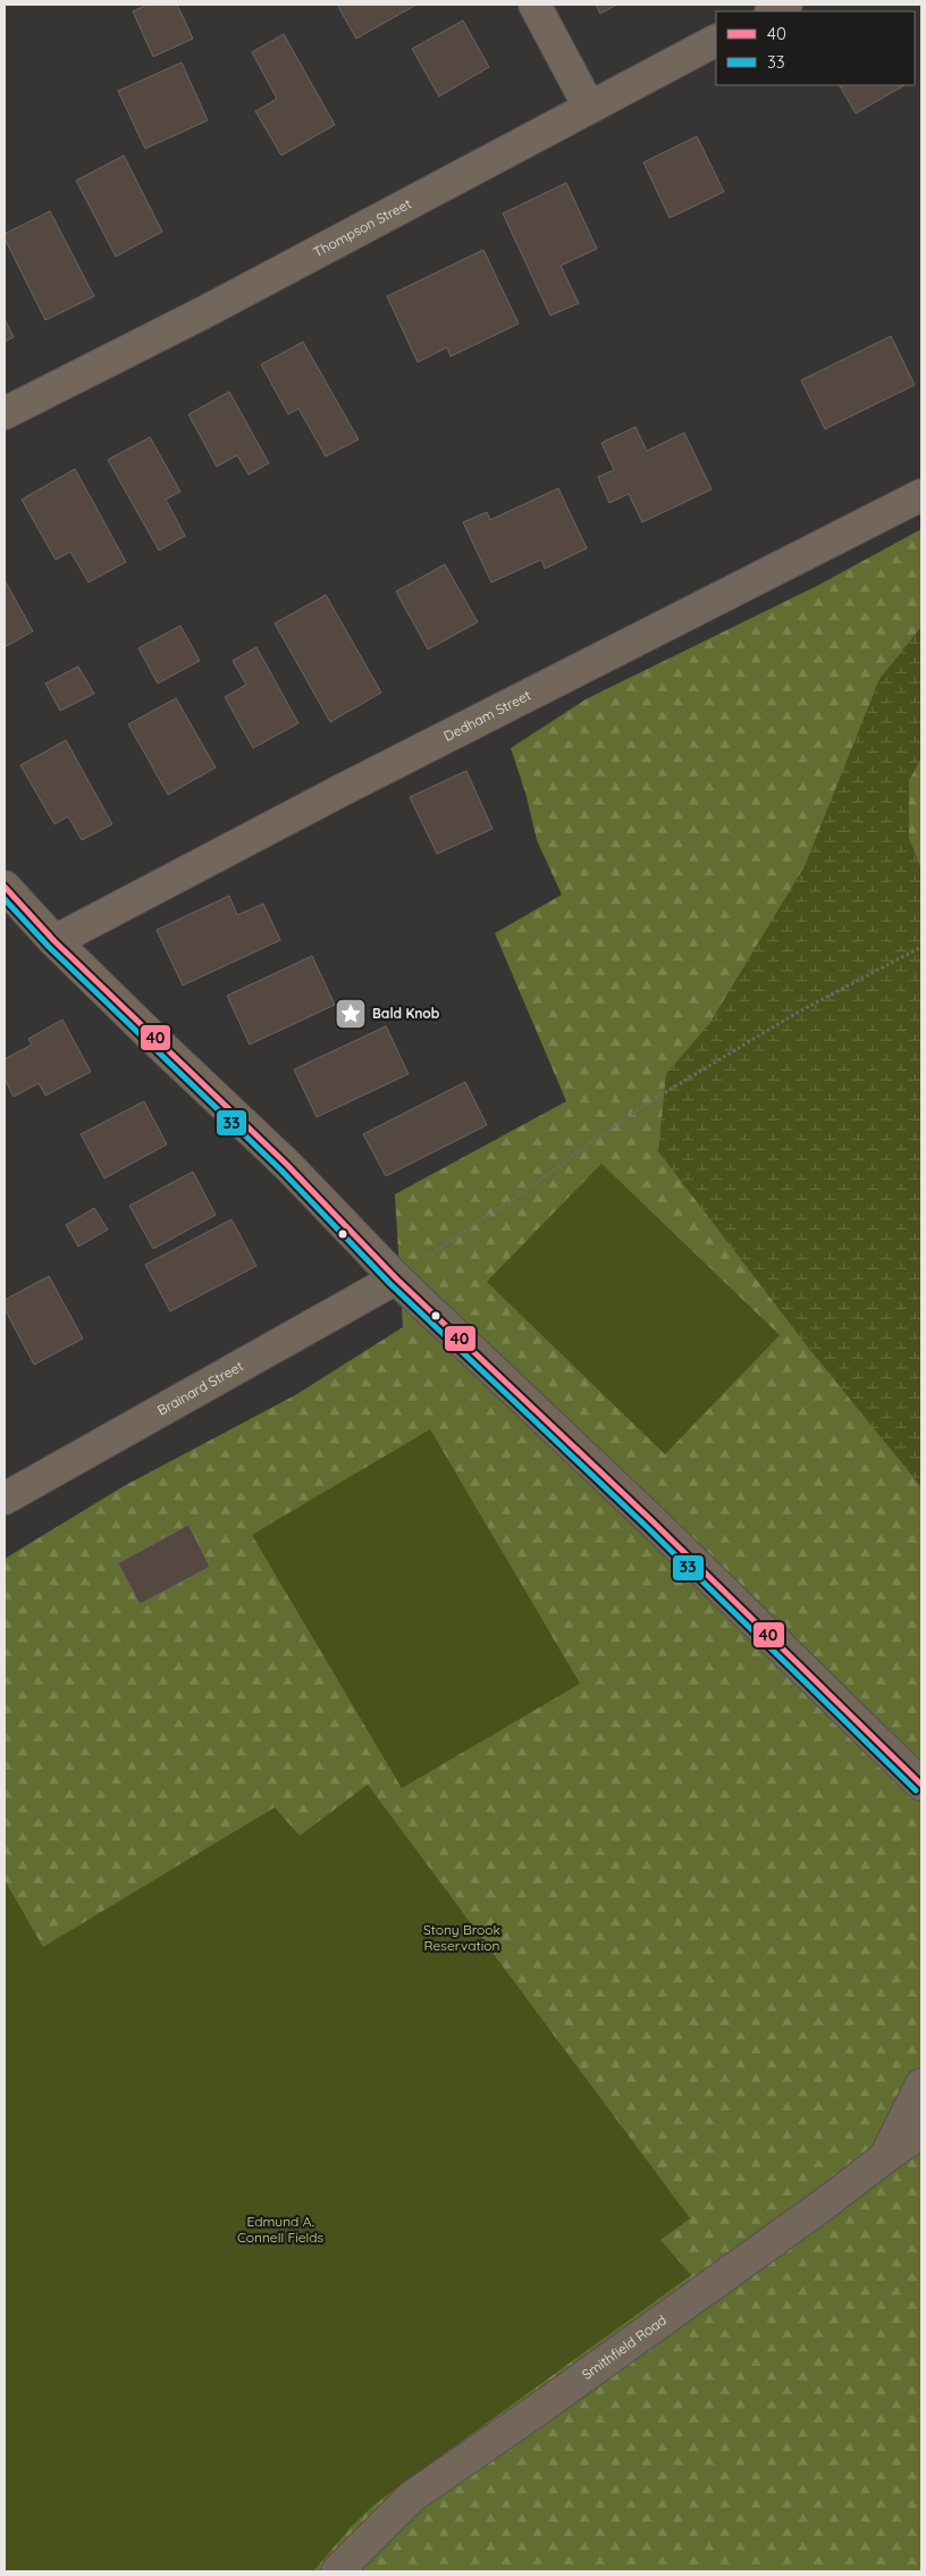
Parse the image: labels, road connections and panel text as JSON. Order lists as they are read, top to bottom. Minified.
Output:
{"streets":{"street":["Thompson Street","Dedham Street","Brainard Street","Smithfield Road"]},"parks":["Stony Brook Reservation","Edmund A. Connell Fields"],"places":{"place":["Bald Knob"]},"lines":["transit line 40","transit line 33"],"legend":["40","33"]}
